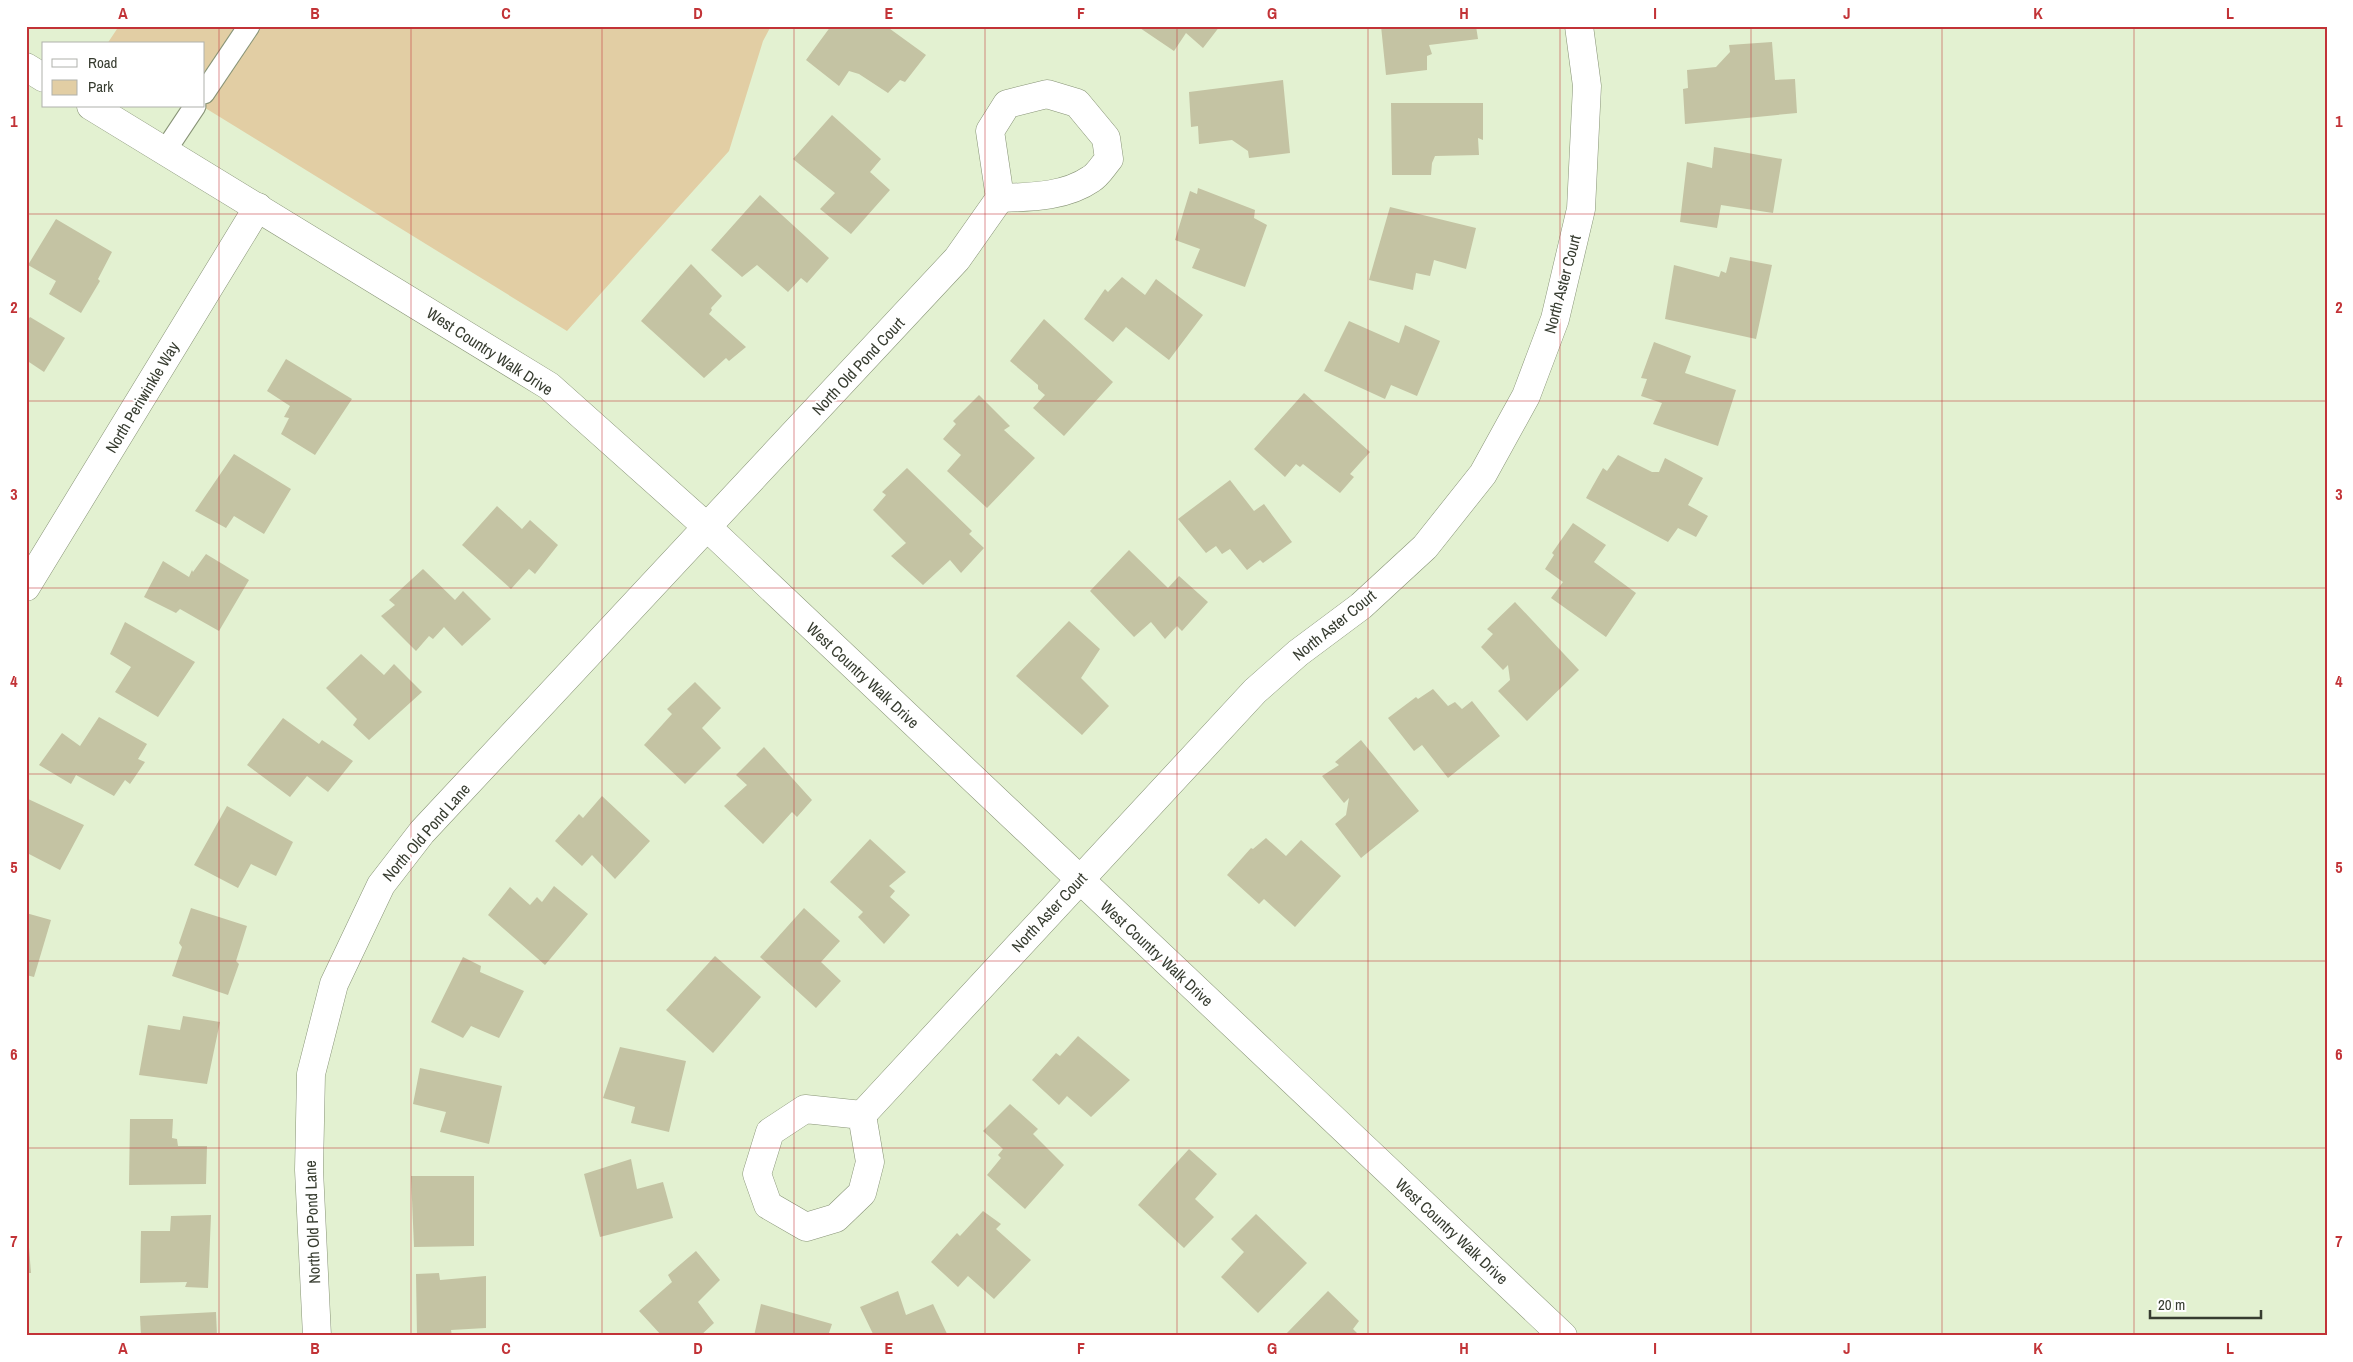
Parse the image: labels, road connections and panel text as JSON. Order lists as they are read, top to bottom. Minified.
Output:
{"streets":{"street":["North Aster Court","West Country Walk Drive","North Old Pond Court","North Periwinkle Way","North Old Pond Lane"]},"crossings":[["North Aster Court","West Country Walk Drive"],["West Country Walk Drive","North Old Pond Court"],["West Country Walk Drive","North Periwinkle Way"],["West Country Walk Drive","North Old Pond Lane"],["North Old Pond Court","North Old Pond Lane"]],"legend":["Road","Park"],"scale_bar":"20 m","grid":{"columns":["A","B","C","D","E","F","G","H","I","J","K","L"],"rows":["1","2","3","4","5","6","7"]}}
